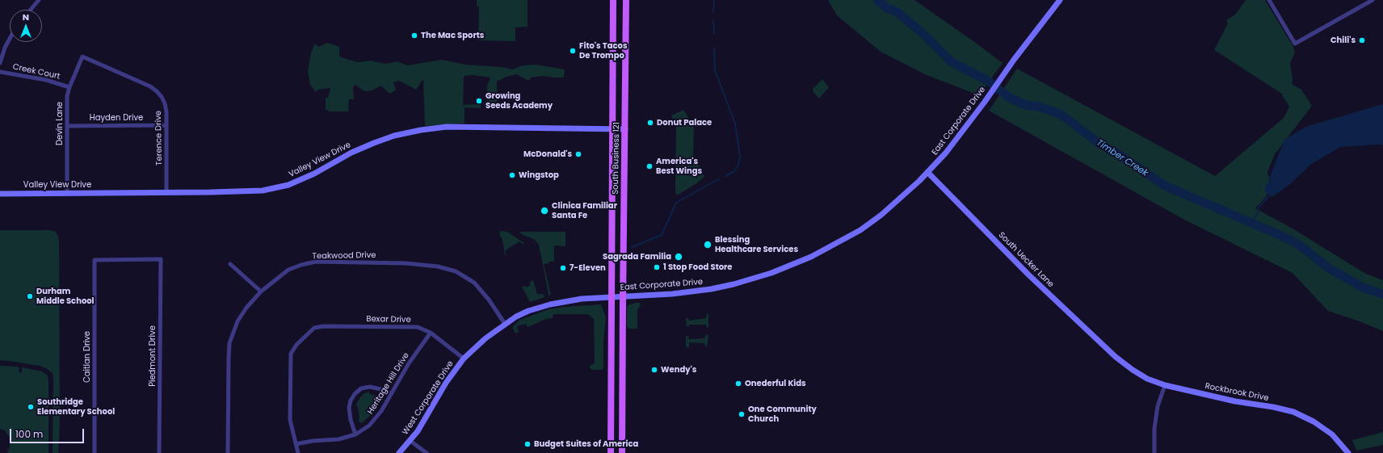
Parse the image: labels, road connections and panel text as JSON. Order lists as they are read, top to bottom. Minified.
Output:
{"streets":{"main road":["South Business 121"],"street":["Creek Court","Hayden Drive","East Corporate Drive","Devin Lane","Terence Drive","Valley View Drive","Teakwood Drive","South Uecker Lane","Bexar Drive","Piedmont Drive","Caitlan Drive","Heritage Hill Drive","Rockbrook Drive","West Corporate Drive"]},"crossings":[["Creek Court","Devin Lane"],["Hayden Drive","Devin Lane"],["Hayden Drive","Terence Drive"],["East Corporate Drive","South Business 121"],["East Corporate Drive","South Uecker Lane"],["East Corporate Drive","West Corporate Drive"],["Devin Lane","Terence Drive"],["Devin Lane","Valley View Drive"],["Terence Drive","Valley View Drive"],["South Business 121","Valley View Drive"],["South Business 121","West Corporate Drive"],["Teakwood Drive","West Corporate Drive"],["South Uecker Lane","Rockbrook Drive"],["Bexar Drive","Heritage Hill Drive"],["Bexar Drive","West Corporate Drive"],["Piedmont Drive","Caitlan Drive"]],"water":["Timber Creek"],"places":["The Mac Sports","Chili's","Fito's Tacos De Trompo","Growing Seeds Academy","Donut Palace","McDonald's","America's Best Wings","Wingstop","Clinica Familiar Santa Fe","Blessing Healthcare Services","Sagrada Familia","1 Stop Food Store","7-Eleven","Durham Middle School","Wendy's","Onederful Kids","Southridge Elementary School","One Community Church","Budget Suites of America"],"scale_bar":"100 m","north":"top"}
